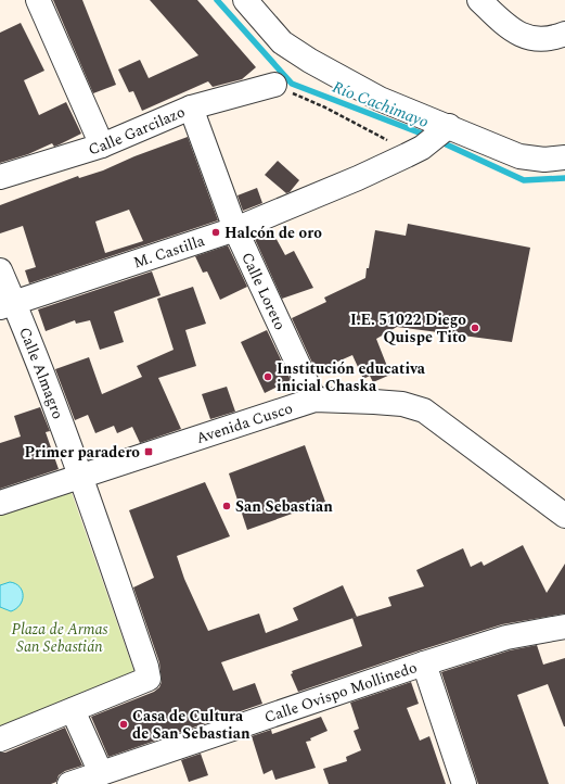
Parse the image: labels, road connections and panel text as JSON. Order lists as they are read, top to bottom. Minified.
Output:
{"streets":{"street":["Calle Garcilazo","M. Castilla","Calle Loreto","Calle Almagro","Avenida Cusco","Calle Ovispo Mollinedo"]},"crossings":[["Calle Garcilazo","Calle Loreto"],["M. Castilla","Calle Loreto"],["M. Castilla","Calle Almagro"],["Calle Loreto","Avenida Cusco"],["Calle Almagro","Avenida Cusco"]],"water":["Río Cachimayo"],"parks":["Plaza de Armas San Sebastián"],"places":{"other":["Halcón de oro","I.E. 51022 Diego Quispe Tito","Institución educativa inicial Chaska","San Sebastian","Casa de Cultura de San Sebastian"],"transit":["Primer paradero"]}}
